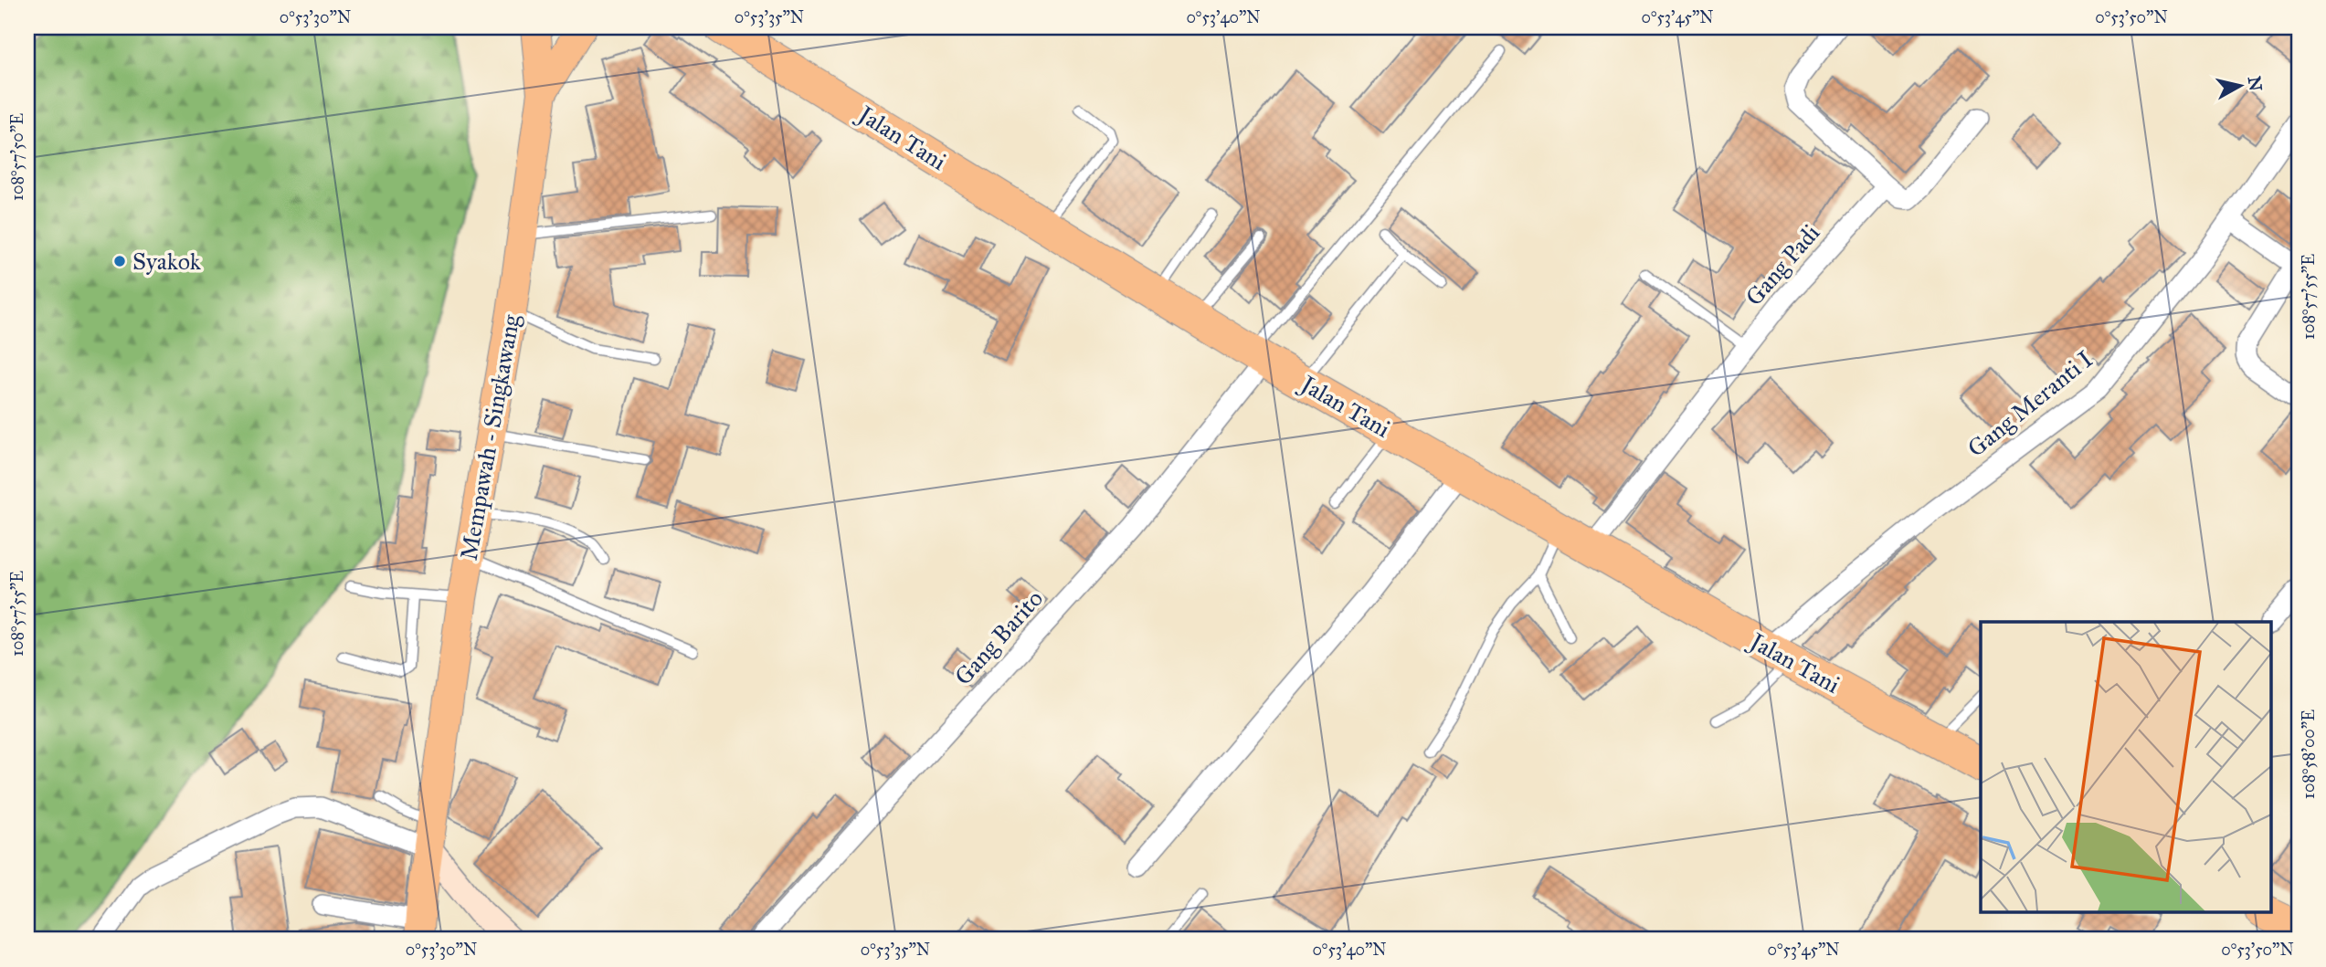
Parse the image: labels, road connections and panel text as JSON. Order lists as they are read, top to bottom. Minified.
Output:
{"streets":{"highway":["Jalan Tani"],"main road":["Mempawah - Singkawang"],"street":["Gang Padi","Gang Meranti I","Gang Barito"]},"crossings":[["Jalan Tani","Gang Padi"],["Jalan Tani","Gang Meranti I"],["Jalan Tani","Gang Barito"]],"places":["Syakok"],"north":"right","coordinates":["0°53'30\"N","0°53'35\"N","0°53'40\"N","0°53'45\"N","0°53'50\"N","108°57'50\"E","108°57'55\"E","108°58'00\"E"]}
